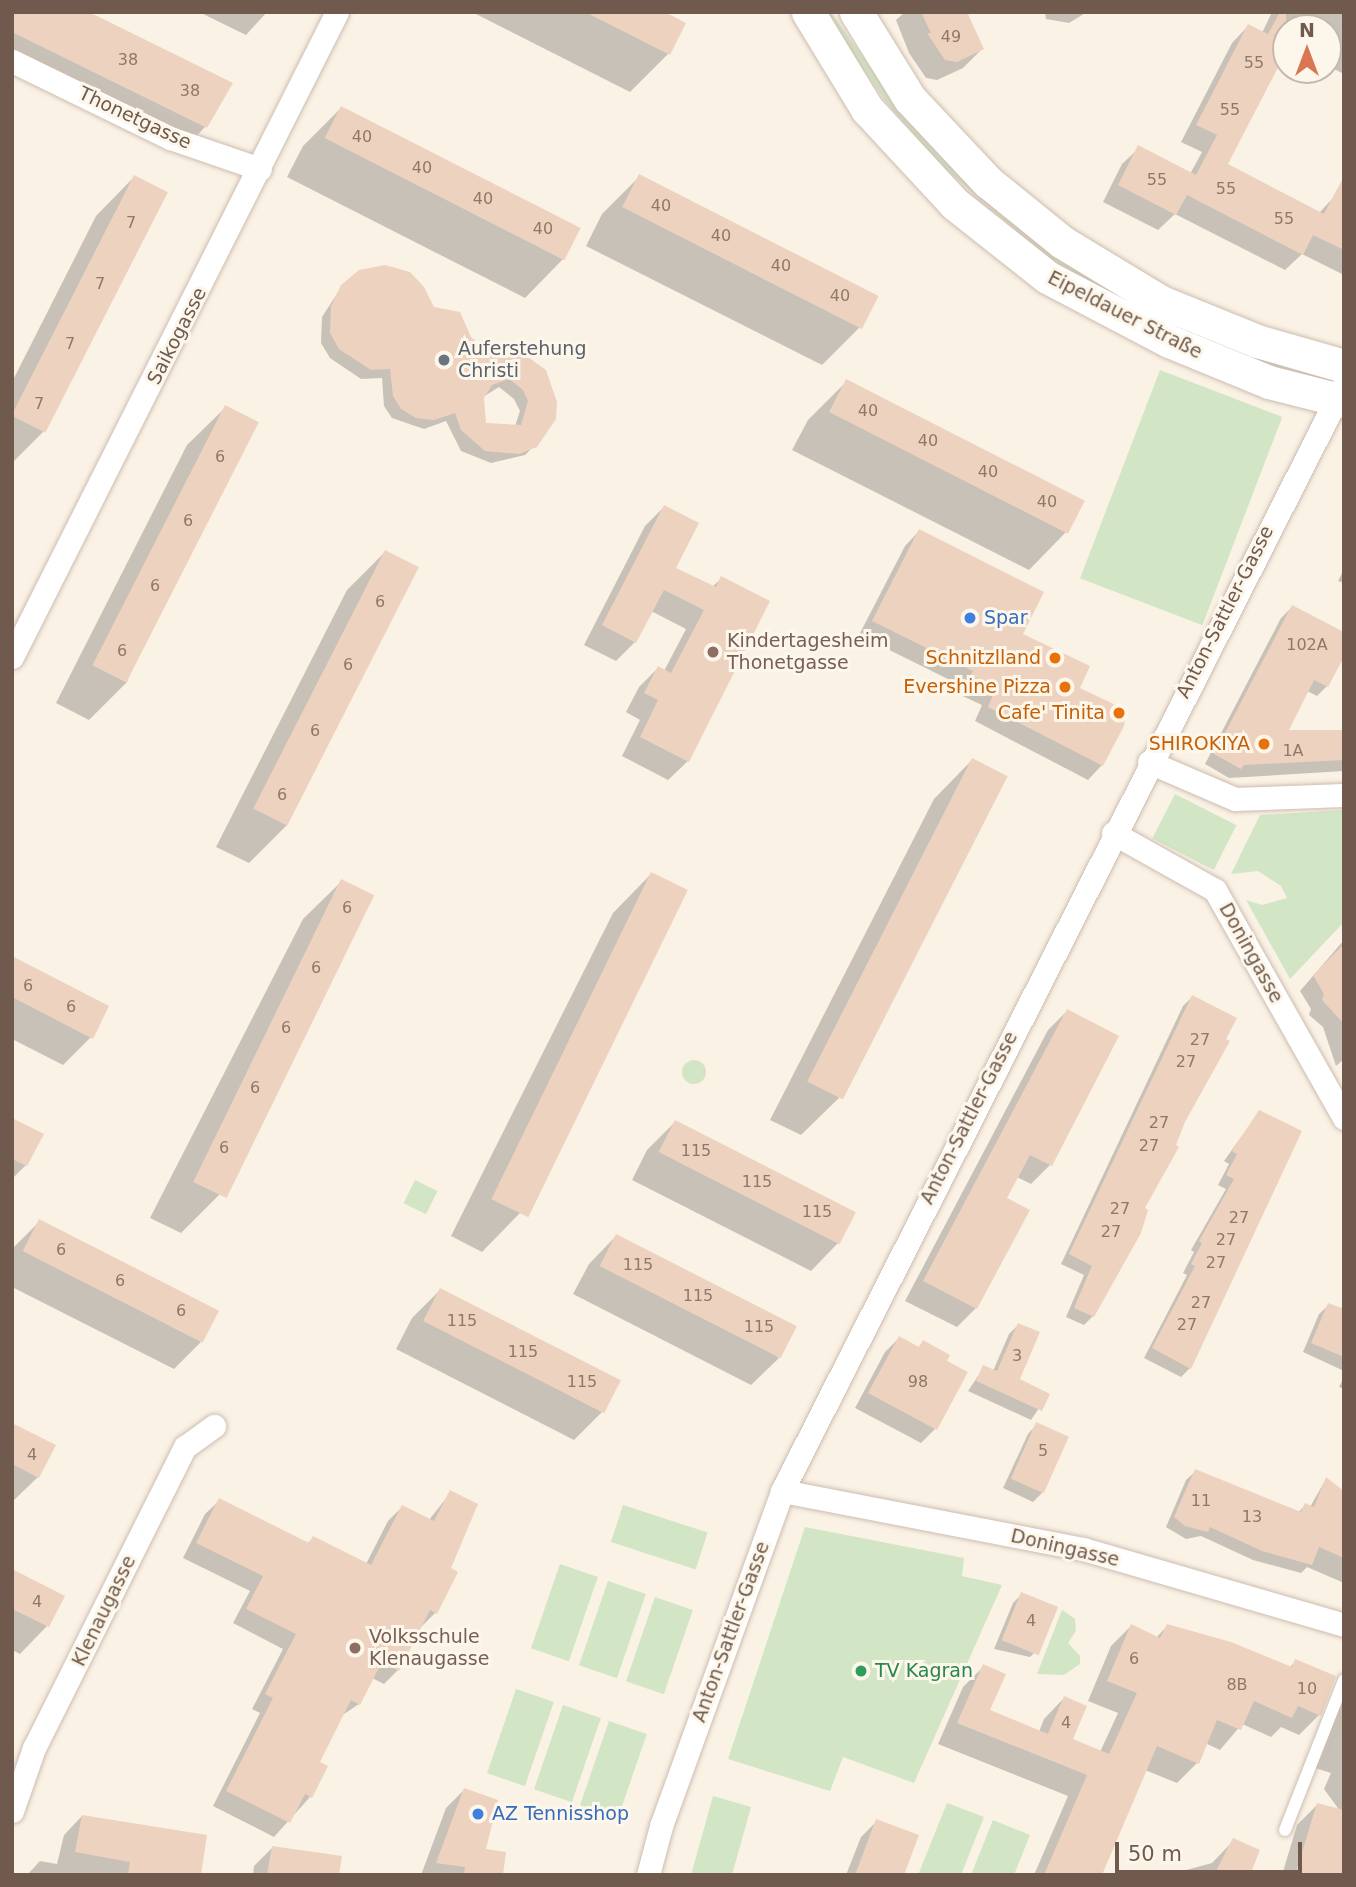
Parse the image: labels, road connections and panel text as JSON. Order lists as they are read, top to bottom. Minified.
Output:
{"streets":{"main road":["Eipeldauer Straße"],"street":["Thonetgasse","Saikogasse","Anton-Sattler-Gasse","Doningasse","Klenaugasse"]},"crossings":[["Thonetgasse","Saikogasse"],["Eipeldauer Straße","Anton-Sattler-Gasse"],["Anton-Sattler-Gasse","Doningasse"]],"places":["Auferstehung Christi","Spar","Kindertagesheim Thonetgasse","Schnitzlland","Evershine Pizza","Cafe' Tinita","SHIROKIYA","Volksschule Klenaugasse","TV Kagran","AZ Tennisshop"],"house_numbers":["49","38","55","38","55","40","40","55","55","40","40","55","7","40","40","40","7","40","7","7","40","40","6","40","40","6","6","6","102A","6","6","6","1A","6","6","6","6","6","6","27","27","6","27","27","6","115","115","27","115","27","27","27","6","27","115","6","115","27","6","115","27","115","115","3","115","98","5","4","11","13","4","4","6","8B","10","4"],"scale_bar":"50 m","north":"top"}
